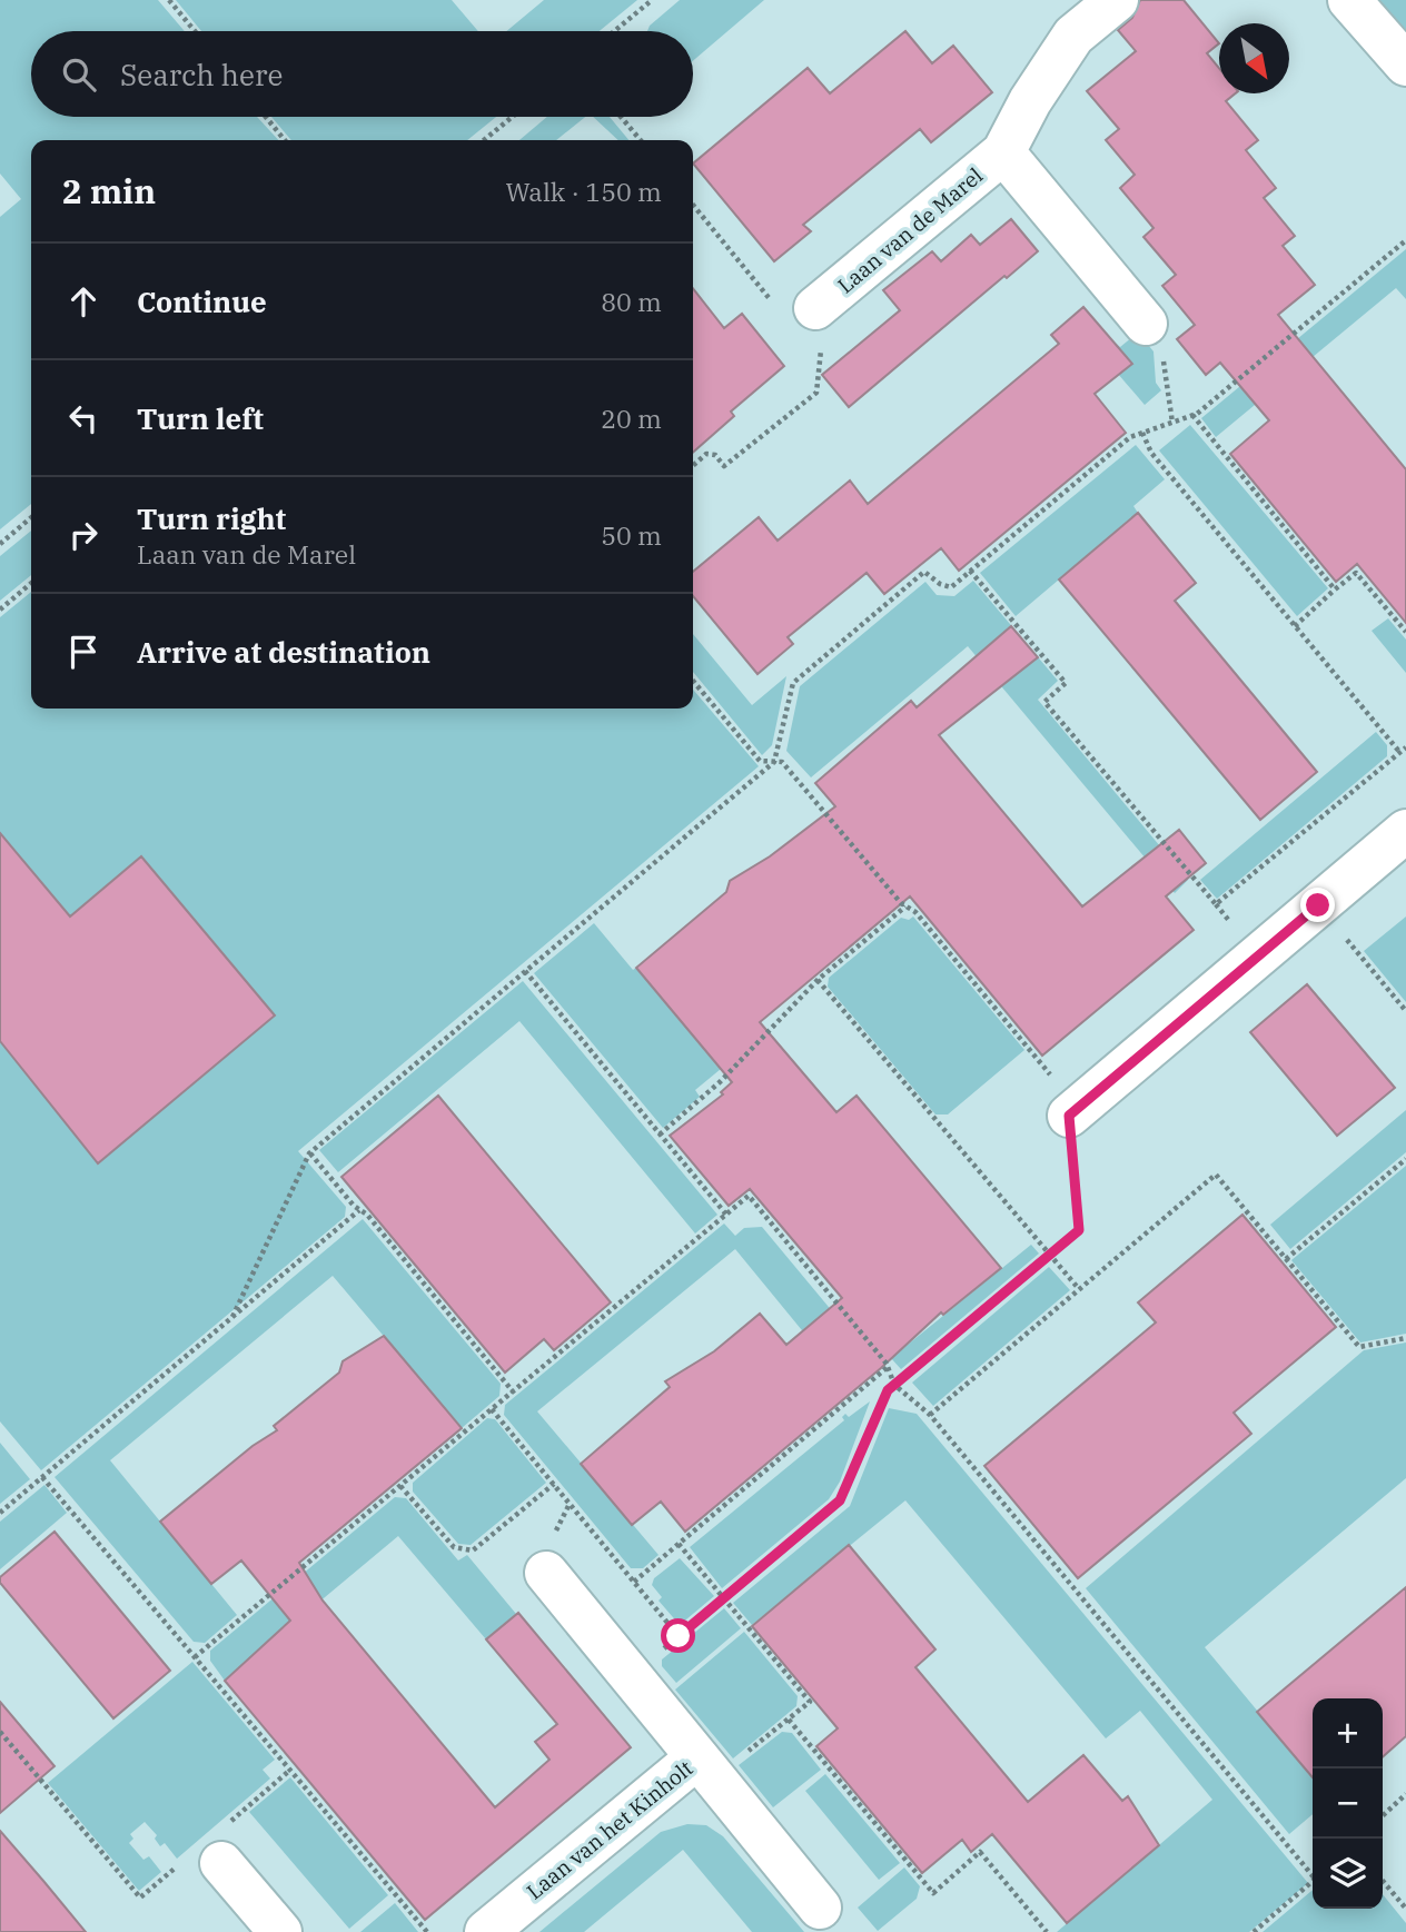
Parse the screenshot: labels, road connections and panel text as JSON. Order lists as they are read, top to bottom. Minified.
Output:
{"streets":{"street":["Laan van de Marel","Laan van het Kinholt"]},"north":"bottom right","page":{"search":"Search here","heading":["2 min","Walk · 150 m"],"list":[["Continue","80 m"],["Turn left","20 m"],["Turn right","Laan van de Marel","50 m"],"Arrive at destination"],"map_buttons":["+","−"]}}
